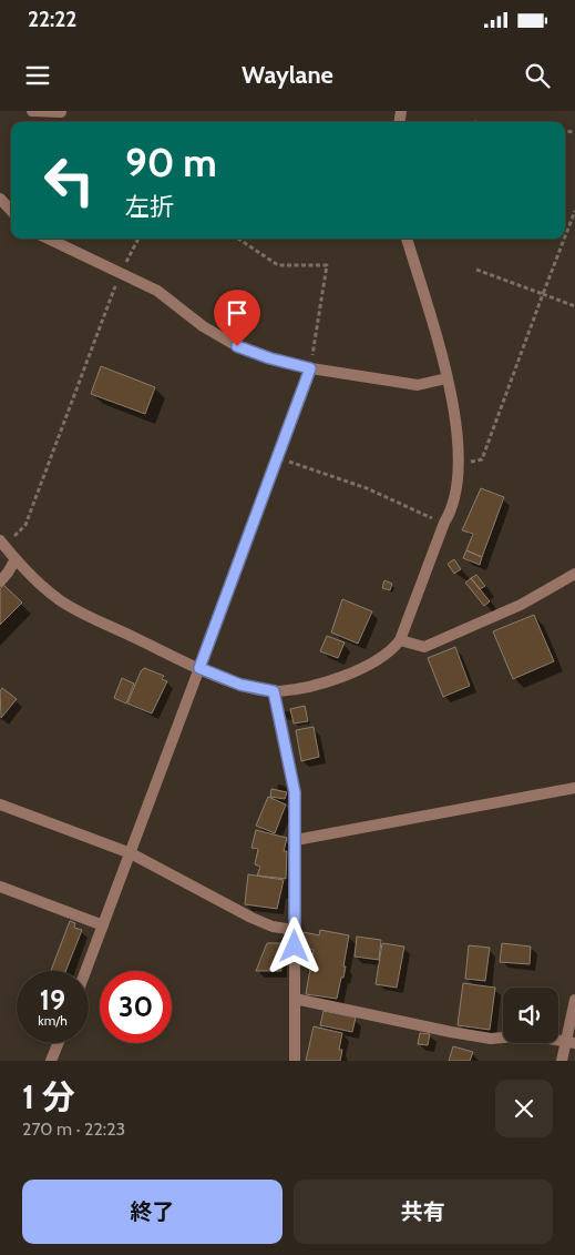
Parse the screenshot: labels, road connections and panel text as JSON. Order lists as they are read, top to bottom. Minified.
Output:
{"page":{"status":"22:22","header":"Waylane","turn":["90 m","左折"],"speed":"19 km/h","limit":"30","heading":["1 分","270 m · 22:23"],"buttons":["終了","共有"]}}
